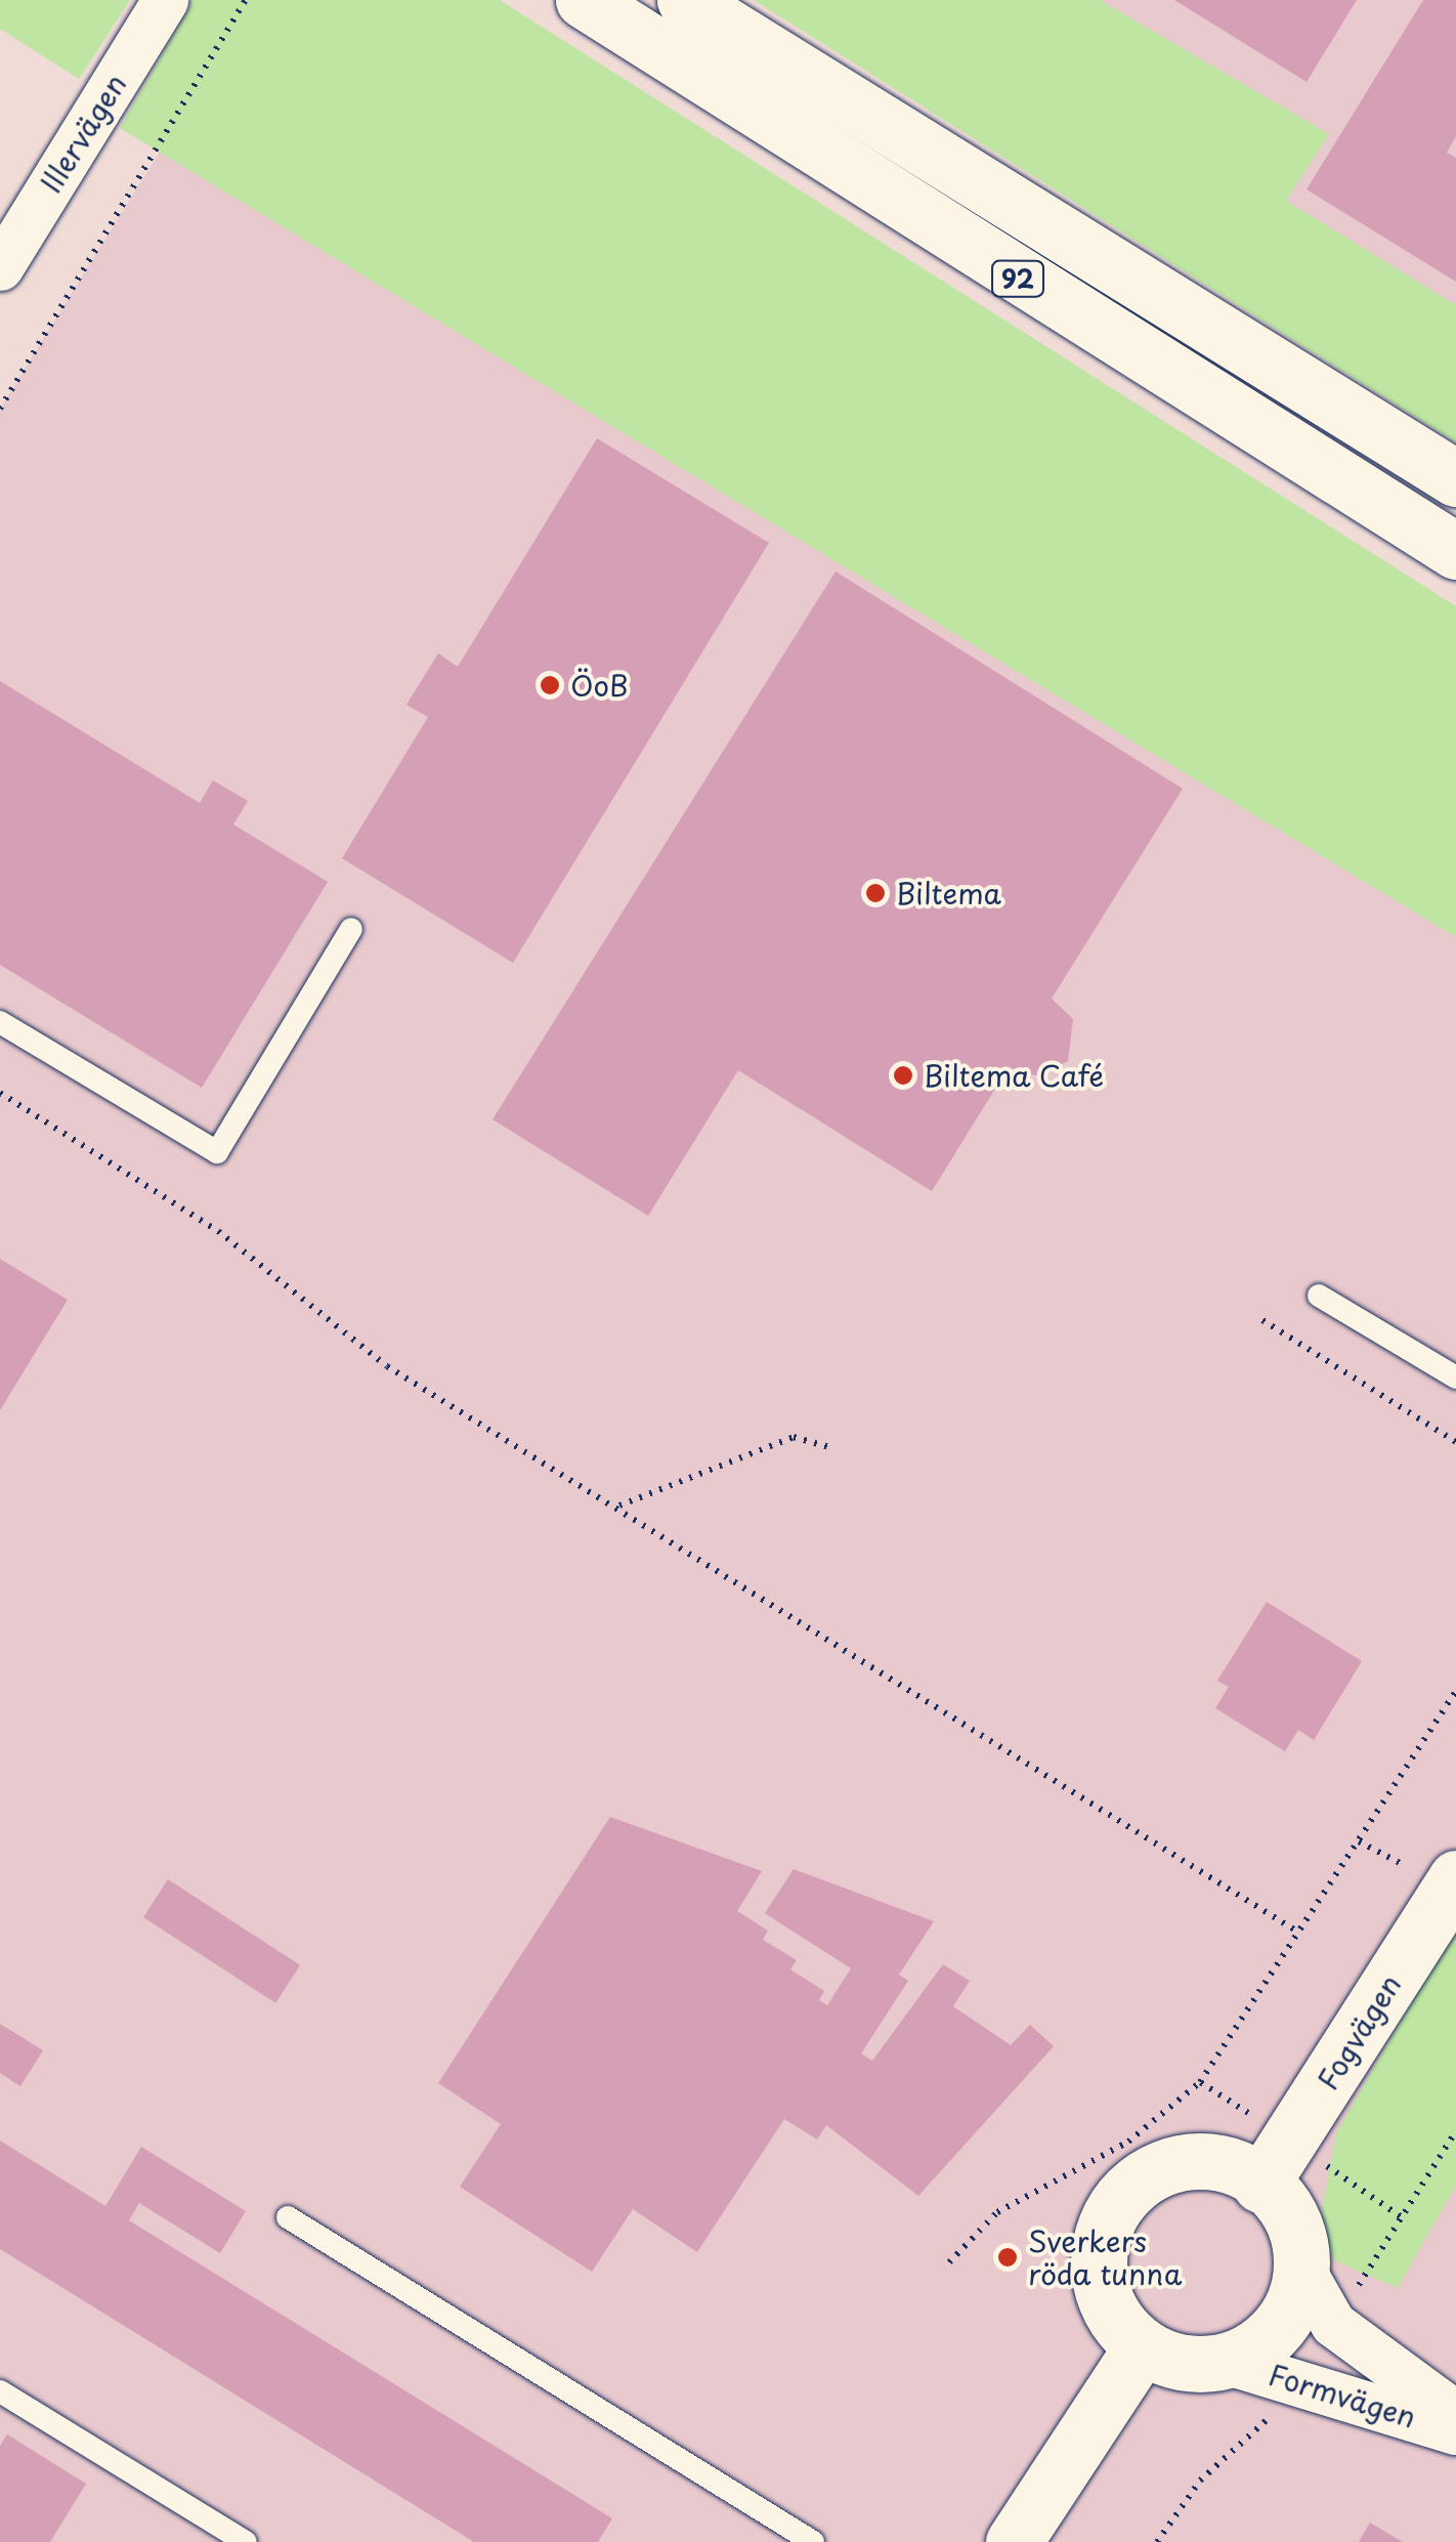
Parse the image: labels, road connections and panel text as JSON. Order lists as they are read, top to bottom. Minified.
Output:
{"streets":{"main road":["92","Fogvägen","Formvägen"],"street":["Illervägen"]},"crossings":[["Fogvägen","Formvägen"]],"places":["ÖoB","Biltema","Biltema Café","Sverkers röda tunna"]}
